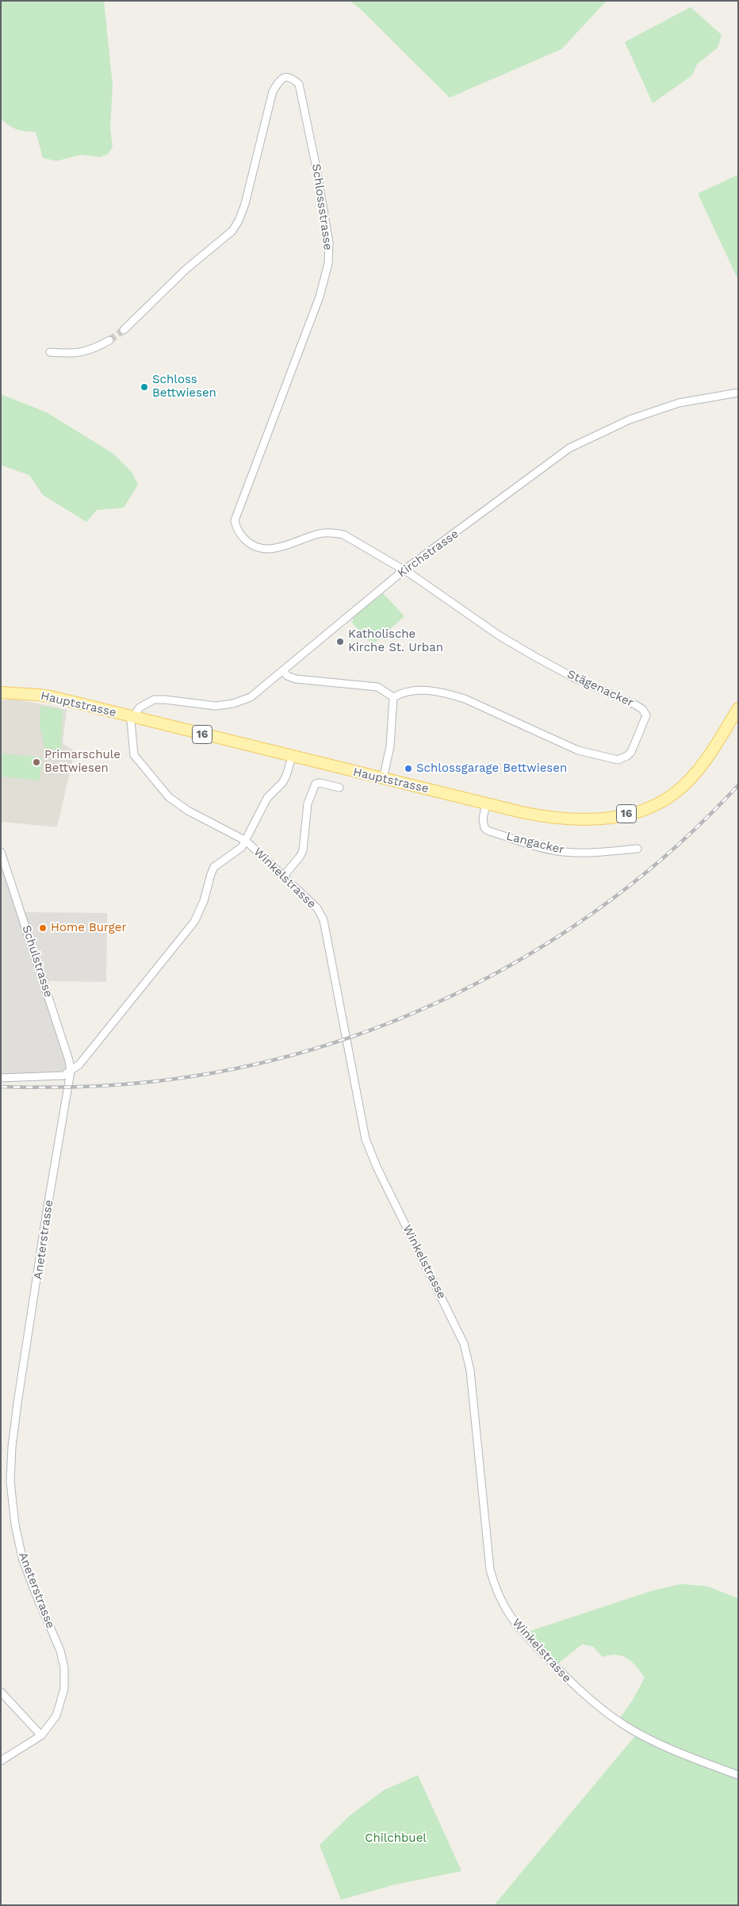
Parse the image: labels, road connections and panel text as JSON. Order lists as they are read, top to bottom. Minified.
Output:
{"streets":{"main road":["Hauptstrasse","16"],"street":["Schlossstrasse","Kirchstrasse","Stägenacker","Langacker","Winkelstrasse","Schulstrasse","Aneterstrasse"]},"crossings":[["Schlossstrasse","Kirchstrasse"],["Schlossstrasse","Stägenacker"],["Kirchstrasse","Stägenacker"],["Kirchstrasse","Hauptstrasse"],["Kirchstrasse","Winkelstrasse"],["Hauptstrasse","Langacker"],["Hauptstrasse","Winkelstrasse"],["Schulstrasse","Aneterstrasse"]],"parks":["Chilchbuel"],"places":["Schloss Bettwiesen","Katholische Kirche St. Urban","Primarschule Bettwiesen","Schlossgarage Bettwiesen","Home Burger"]}
